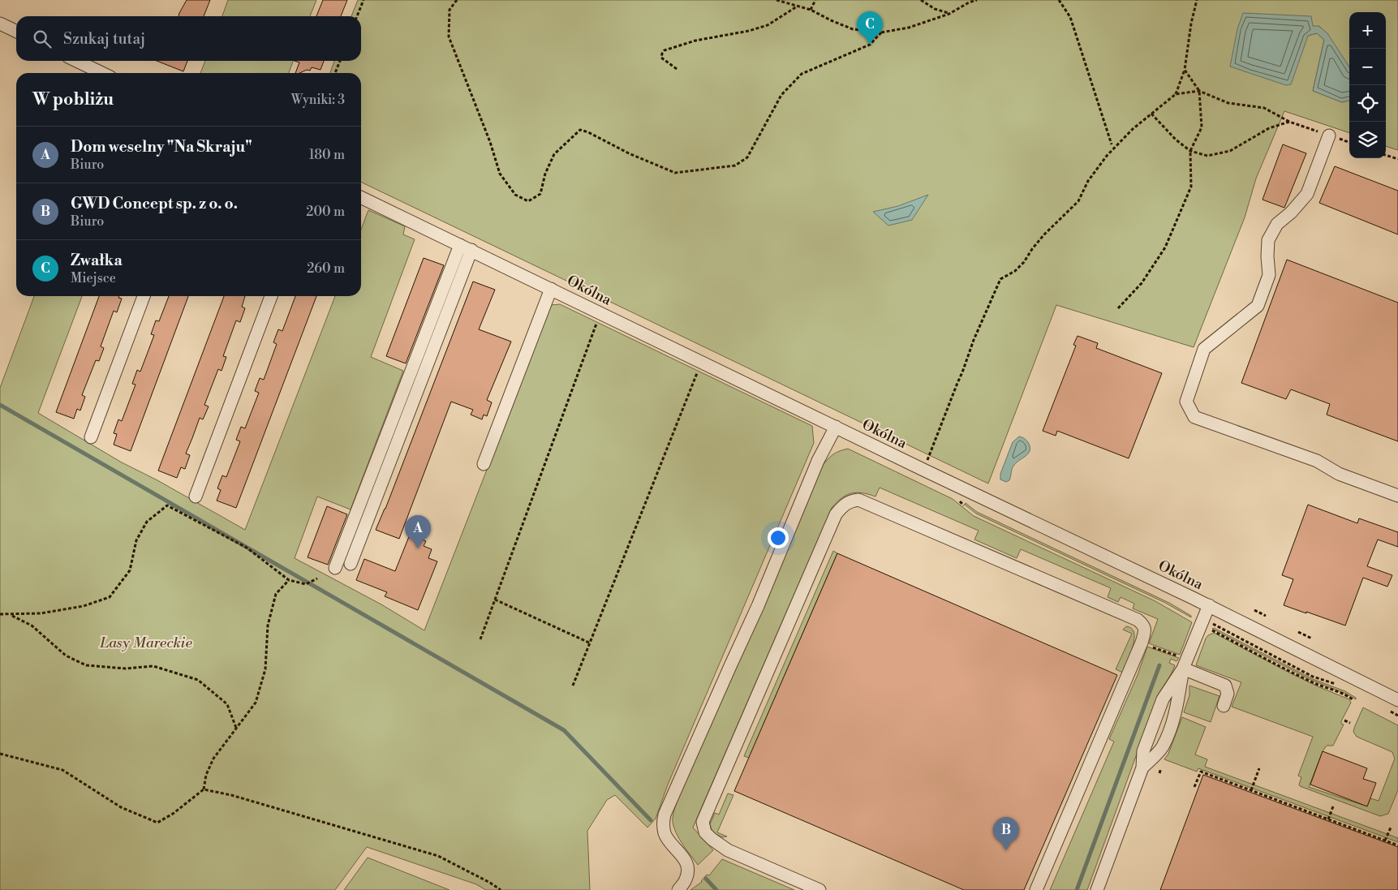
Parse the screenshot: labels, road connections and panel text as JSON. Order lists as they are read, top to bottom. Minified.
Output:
{"streets":{"street":["Okólna"]},"parks":["Lasy Mareckie"],"page":{"pins":["C","A","B"],"map_buttons":["+","−"],"search":"Szukaj tutaj","heading":["W pobliżu","Wyniki: 3"],"list":[{"mark":"A","name":"Dom weselny \"Na Skraju\"","note":"Biuro","value":"180 m"},{"mark":"B","name":"GWD Concept sp. z o. o.","note":"Biuro","value":"200 m"},{"mark":"C","name":"Zwałka","note":"Miejsce","value":"260 m"}]}}
